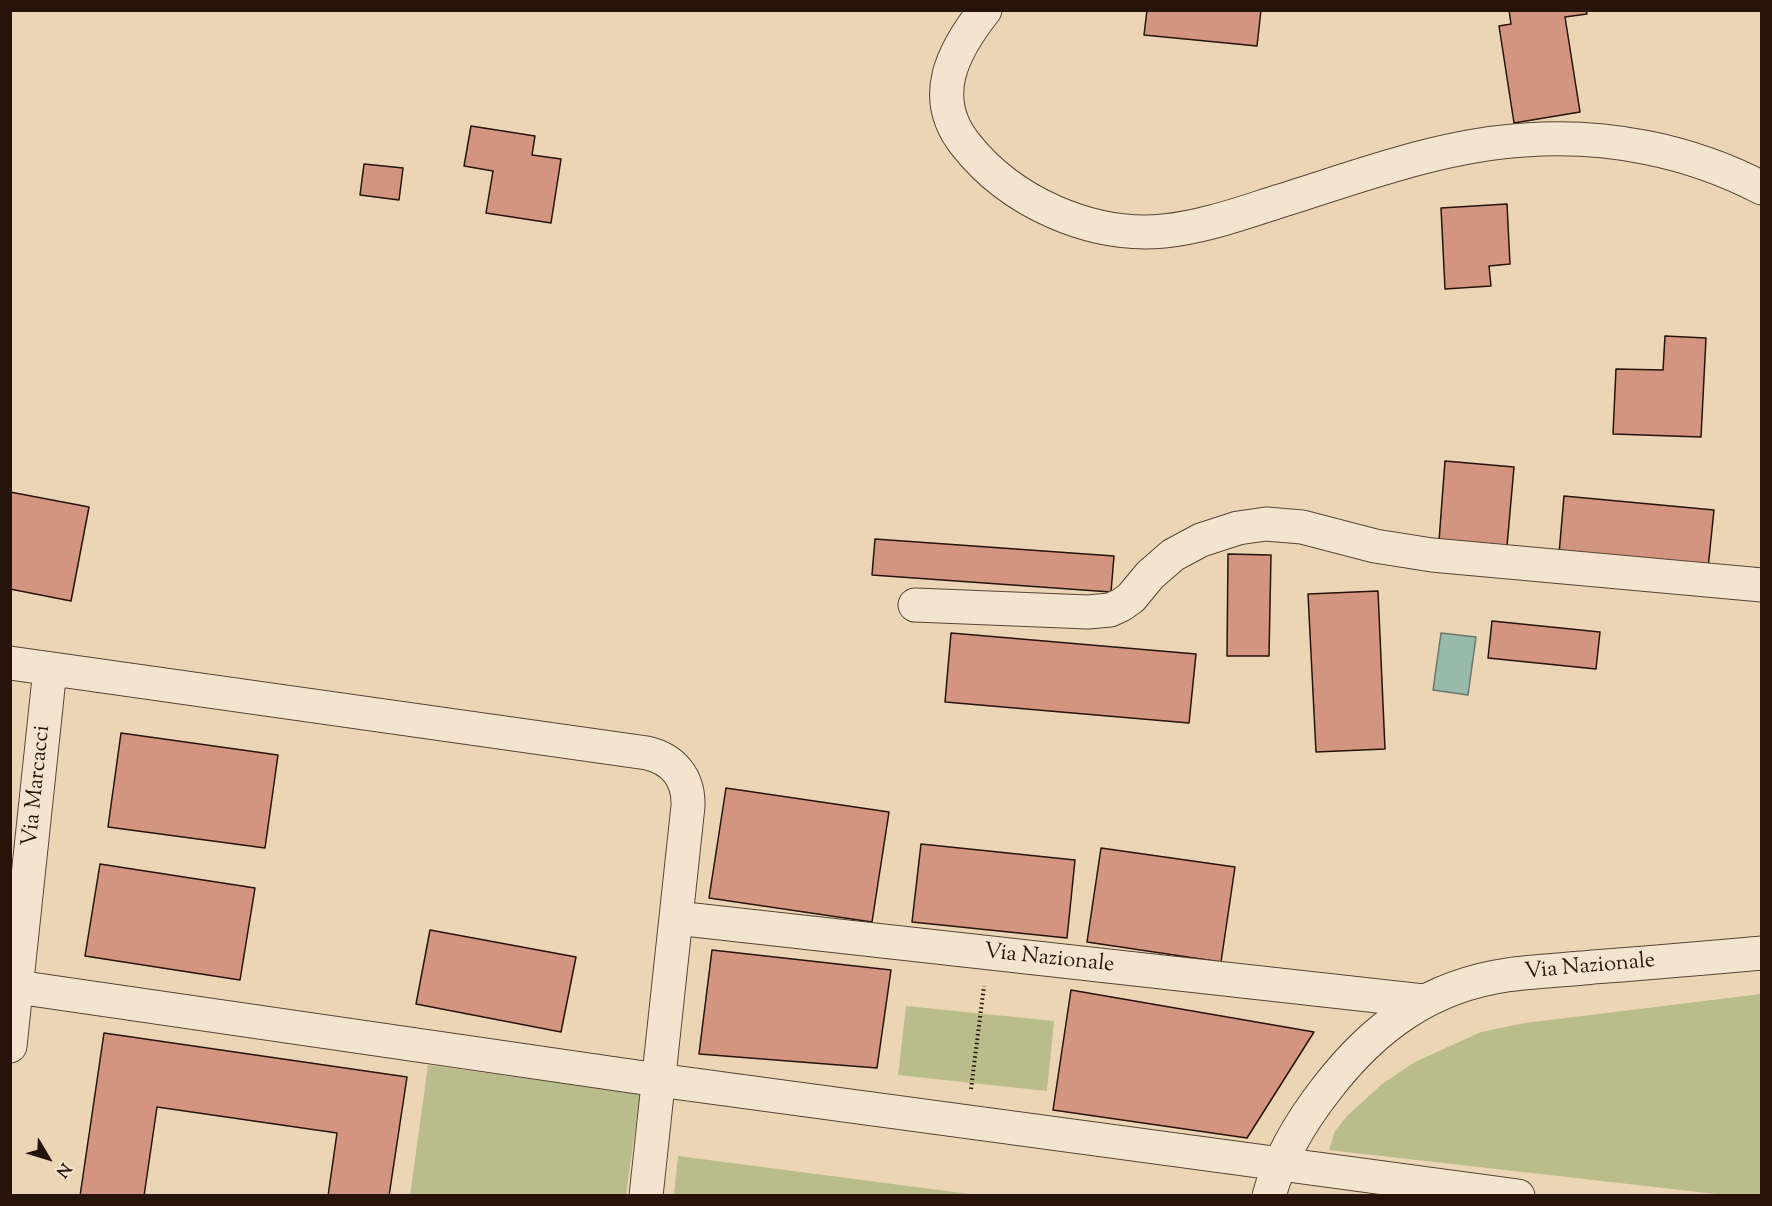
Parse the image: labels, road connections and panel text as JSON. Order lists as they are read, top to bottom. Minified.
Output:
{"streets":{"street":["Via Marcacci","Via Nazionale"]},"north":"bottom right"}
